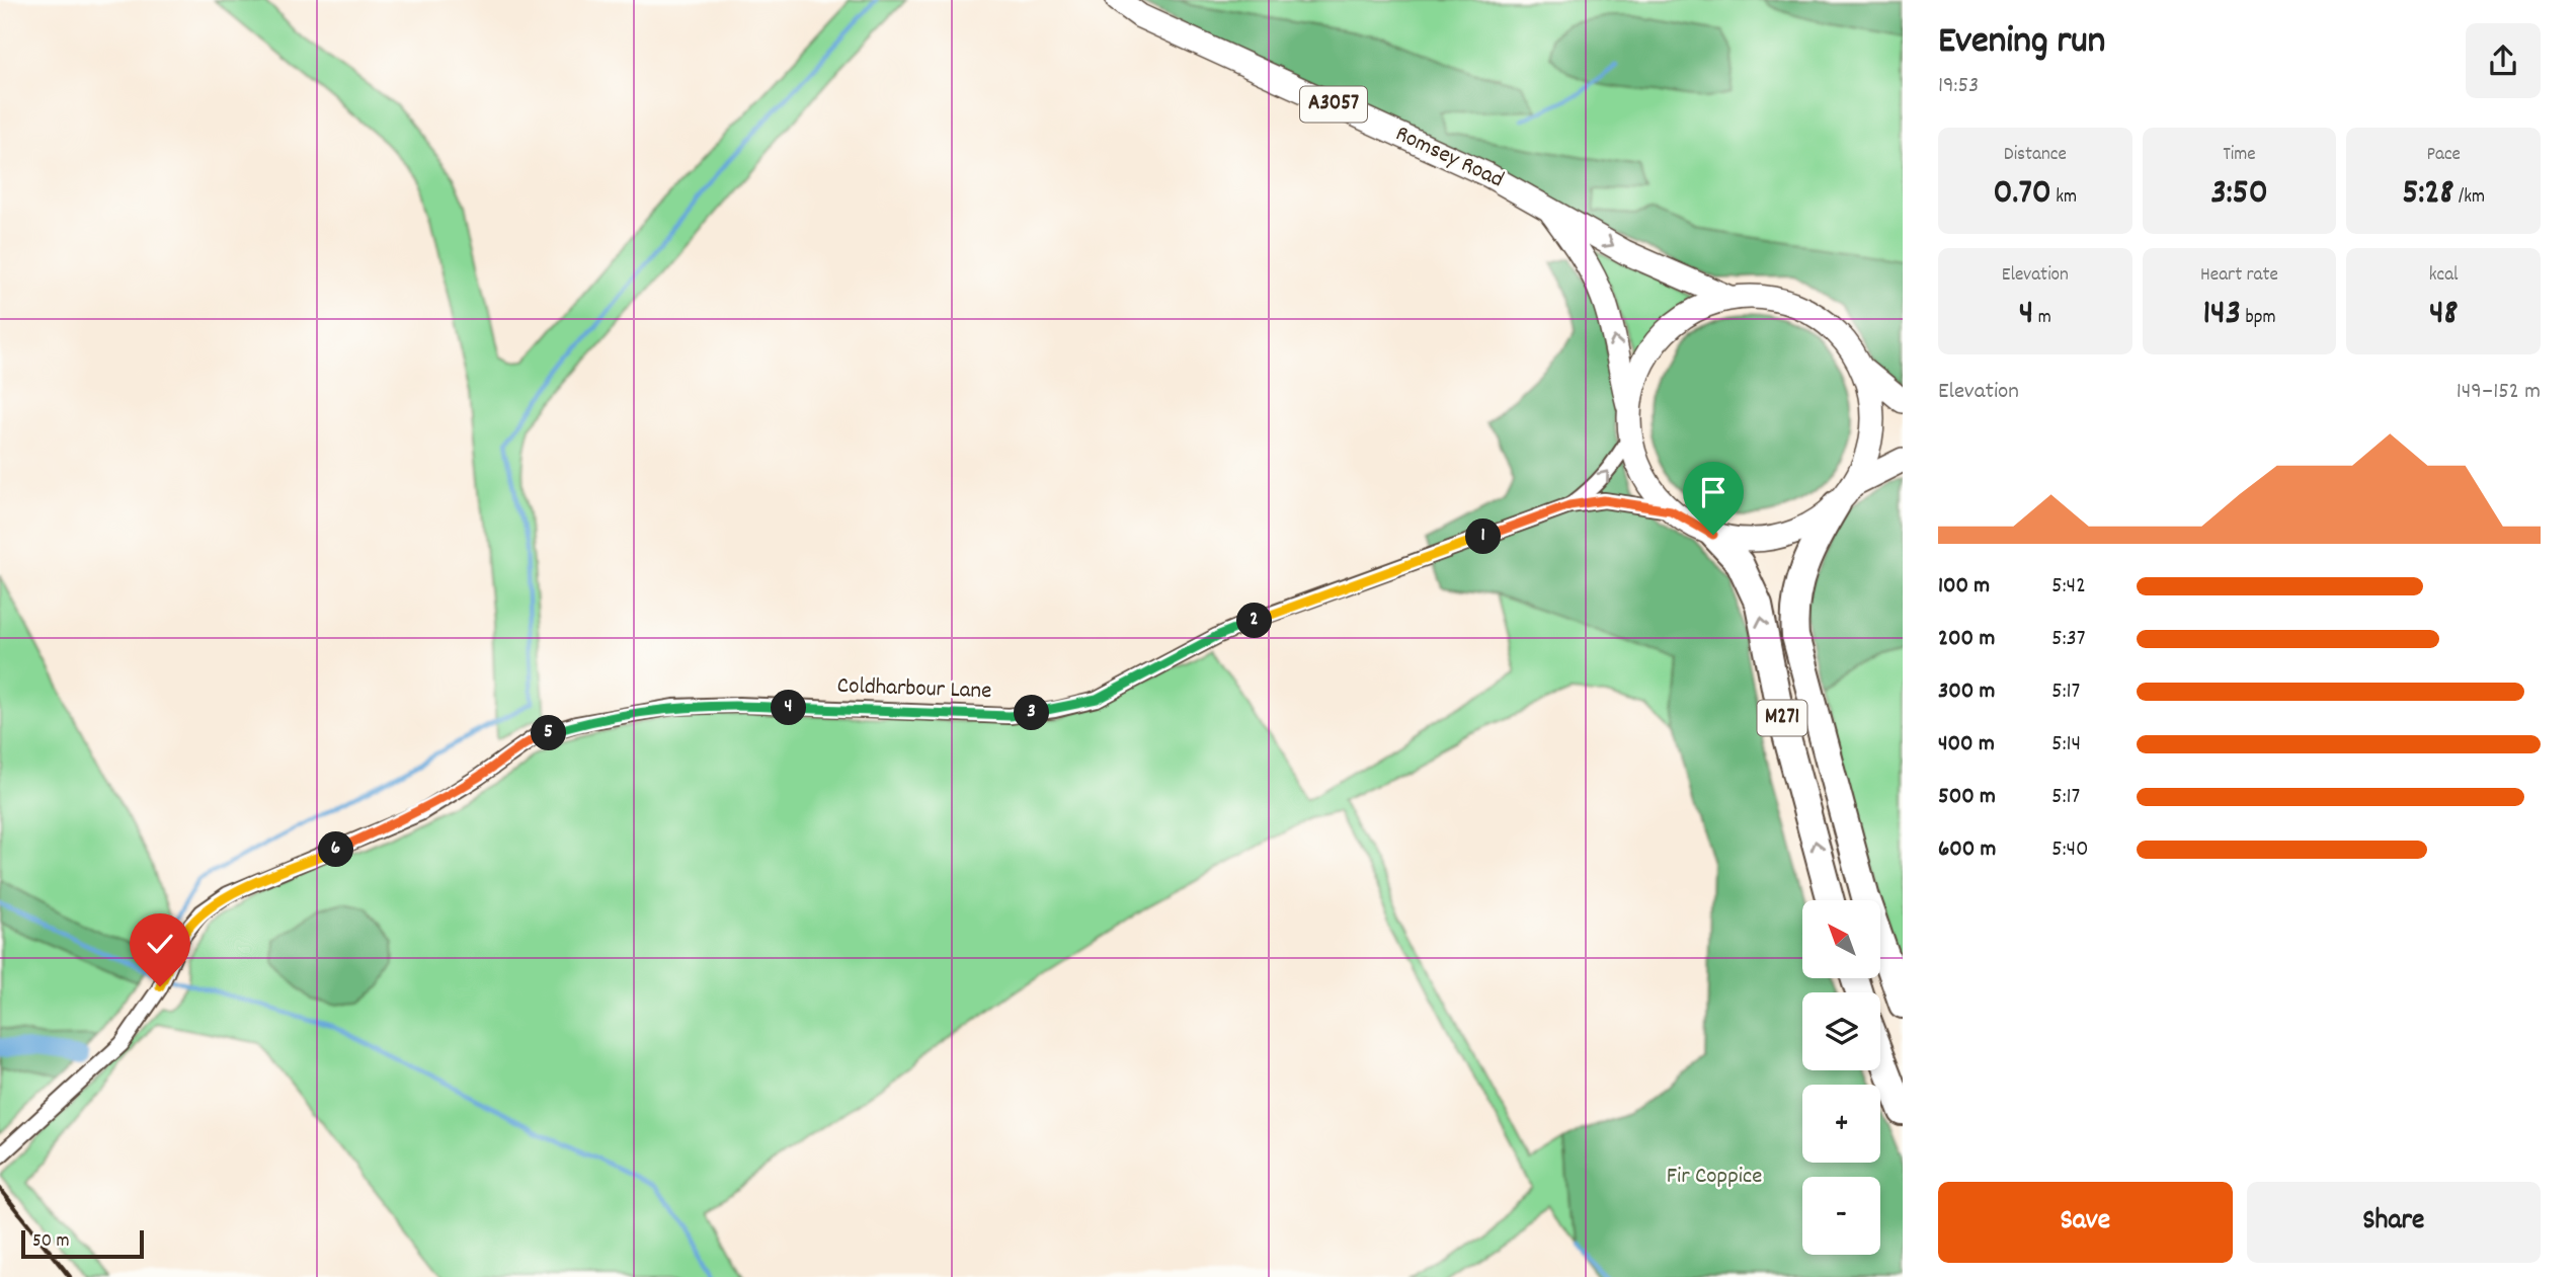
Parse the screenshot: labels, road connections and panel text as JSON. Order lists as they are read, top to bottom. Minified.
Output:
{"streets":{"highway":["M271"],"main road":["A3057","Romsey Road"],"street":["Coldharbour Lane"]},"crossings":[["Romsey Road","Coldharbour Lane"],["Romsey Road","M271"],["Coldharbour Lane","M271"]],"parks":["Fir Coppice"],"scale_bar":"50 m","north":"top left","page":{"heading":["Evening run","19:53"],"stats":[["Distance","0.70 km"],["Time","3:50"],["Pace","5:28 /km"],["Elevation","4 m"],["Heart rate","143 bpm"],["kcal","48"]],"chart":["Elevation","149–152 m"],"pins":["1","2","4","3","5","6"],"list":[{"name":"100 m","note":"5:42"},{"name":"200 m","note":"5:37"},{"name":"300 m","note":"5:17"},{"name":"400 m","note":"5:14"},{"name":"500 m","note":"5:17"},{"name":"600 m","note":"5:40"}],"map_buttons":["+","−"],"buttons":["Save","Share"],"scale":"50 m"}}
